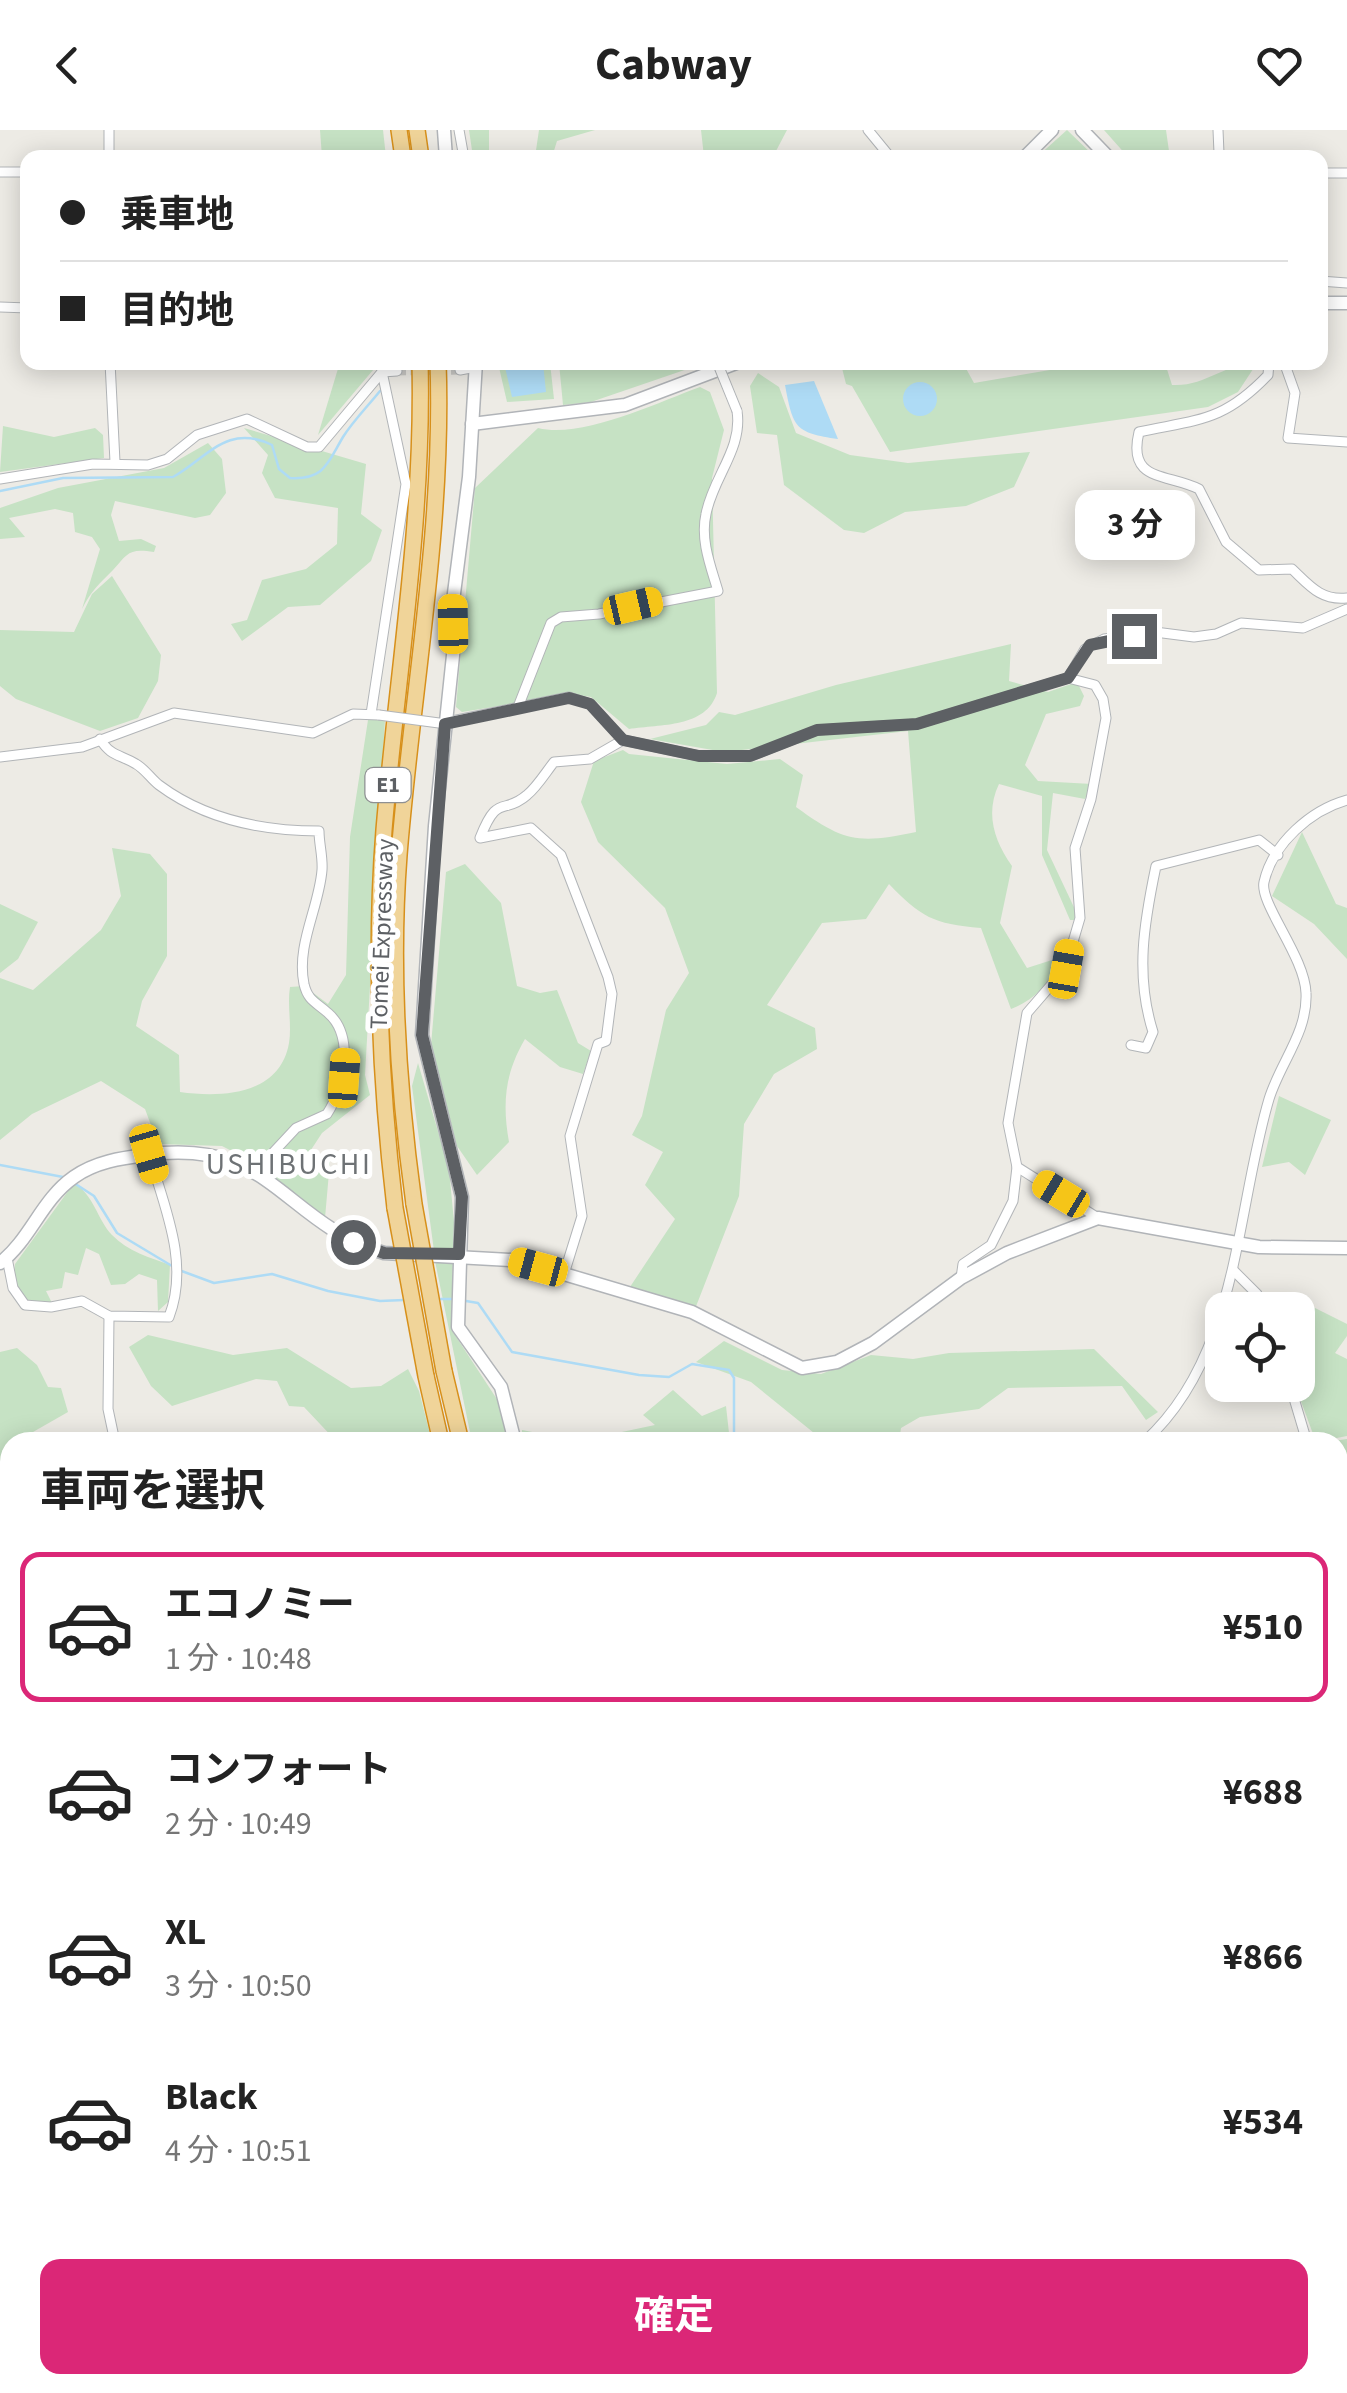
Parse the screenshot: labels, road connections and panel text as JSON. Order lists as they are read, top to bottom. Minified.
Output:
{"streets":{"highway":["E1","Tomei Expressway"]},"districts":["USHIBUCHI"],"page":{"header":"Cabway","banner":["乗車地","目的地"],"bubble":"3 分","heading":"車両を選択","list":[{"name":"エコノミー","note":"1 分 · 10:48","value":"¥510"},{"name":"コンフォート","note":"2 分 · 10:49","value":"¥688"},{"name":"XL","note":"3 分 · 10:50","value":"¥866"},{"name":"Black","note":"4 分 · 10:51","value":"¥534"}],"buttons":"確定"}}
